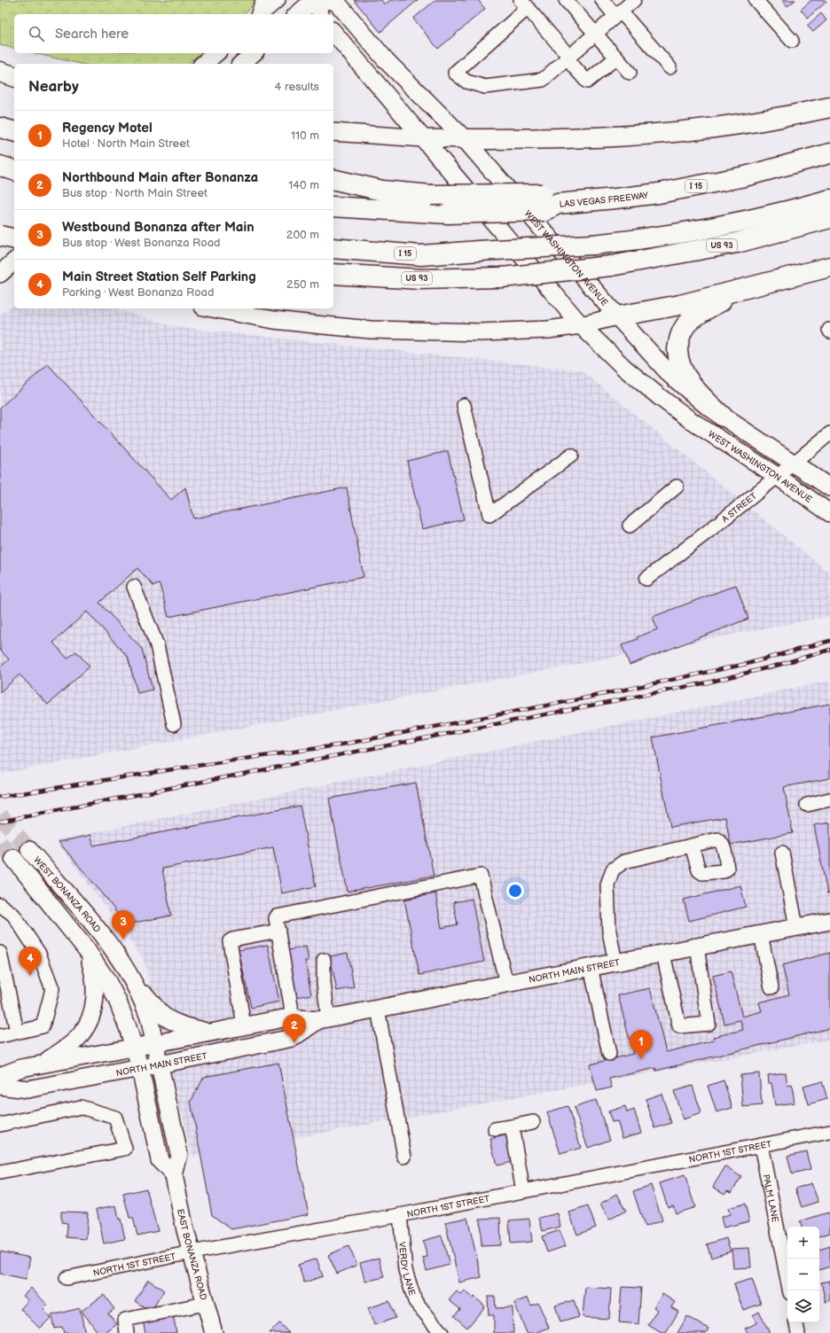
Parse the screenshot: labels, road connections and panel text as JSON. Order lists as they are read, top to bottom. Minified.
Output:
{"streets":{"highway":["I 15","LAS VEGAS FREEWAY","US 93"],"main road":["WEST WASHINGTON AVENUE","WEST BONANZA ROAD","NORTH MAIN STREET","EAST BONANZA ROAD"],"street":["A STREET","NORTH 1ST STREET","PALM LANE","VERDY LANE"]},"crossings":[["WEST WASHINGTON AVENUE","A STREET"],["WEST BONANZA ROAD","NORTH MAIN STREET"],["WEST BONANZA ROAD","EAST BONANZA ROAD"],["NORTH MAIN STREET","EAST BONANZA ROAD"],["NORTH 1ST STREET","PALM LANE"],["NORTH 1ST STREET","EAST BONANZA ROAD"],["NORTH 1ST STREET","VERDY LANE"]],"page":{"search":"Search here","heading":["Nearby","4 results"],"list":[{"mark":"1","name":"Regency Motel","note":"Hotel · North Main Street","value":"110 m"},{"mark":"2","name":"Northbound Main after Bonanza","note":"Bus stop · North Main Street","value":"140 m"},{"mark":"3","name":"Westbound Bonanza after Main","note":"Bus stop · West Bonanza Road","value":"200 m"},{"mark":"4","name":"Main Street Station Self Parking","note":"Parking · West Bonanza Road","value":"250 m"}],"pins":["3","4","2","1"],"map_buttons":["+","−"]}}
